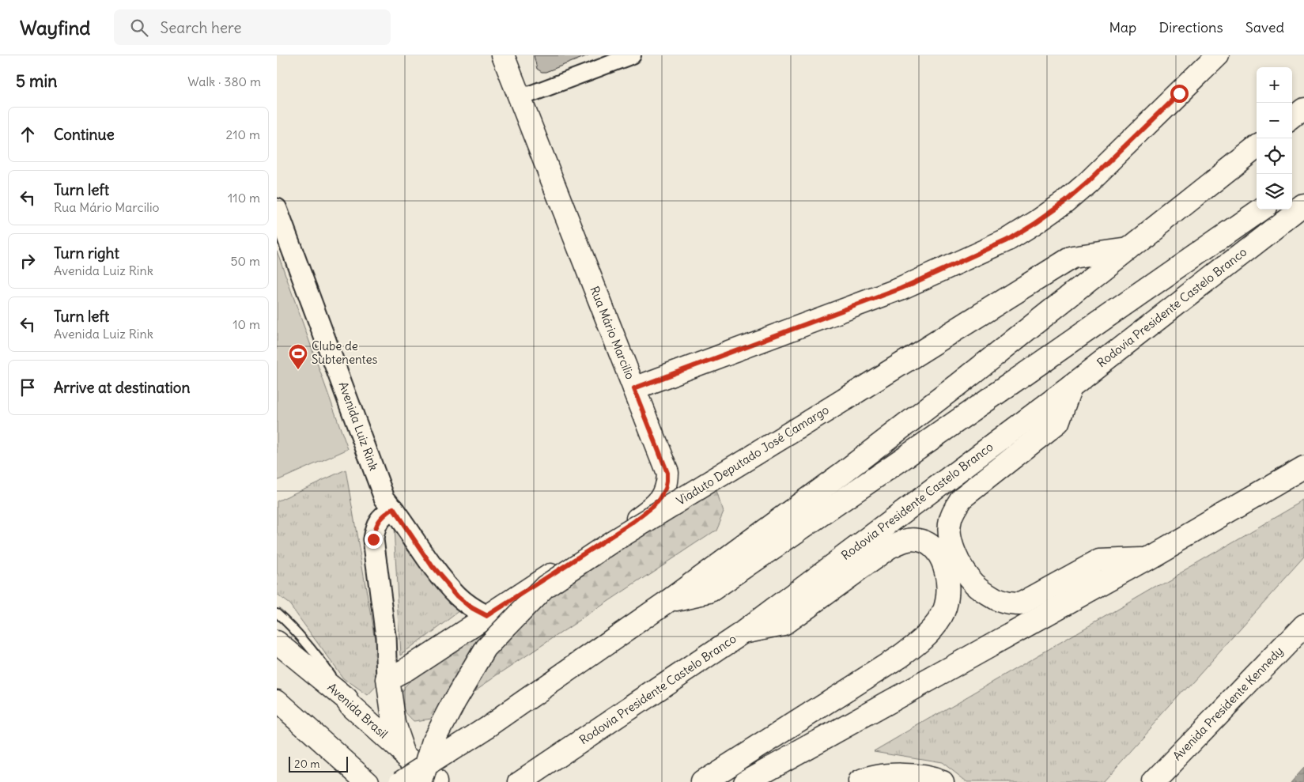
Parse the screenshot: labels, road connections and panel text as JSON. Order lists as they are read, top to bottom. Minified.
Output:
{"streets":{"main road":["Rodovia Presidente Castelo Branco","Rua Mário Marcilio","Viaduto Deputado José Camargo","Avenida Presidente Kennedy","Avenida Brasil"],"street":["Avenida Luiz Rink"]},"crossings":[["Rua Mário Marcilio","Avenida Luiz Rink"]],"places":{"sports":["Clube de Subtenentes"]},"scale_bar":"20 m","page":{"header":"Wayfind","search":"Search here","nav":["Map","Directions","Saved"],"heading":["5 min","Walk · 380 m"],"map_buttons":["+","−"],"list":[["Continue","210 m"],["Turn left","Rua Mário Marcilio","110 m"],["Turn right","Avenida Luiz Rink","50 m"],["Turn left","Avenida Luiz Rink","10 m"],"Arrive at destination"],"scale":"20 m"}}
